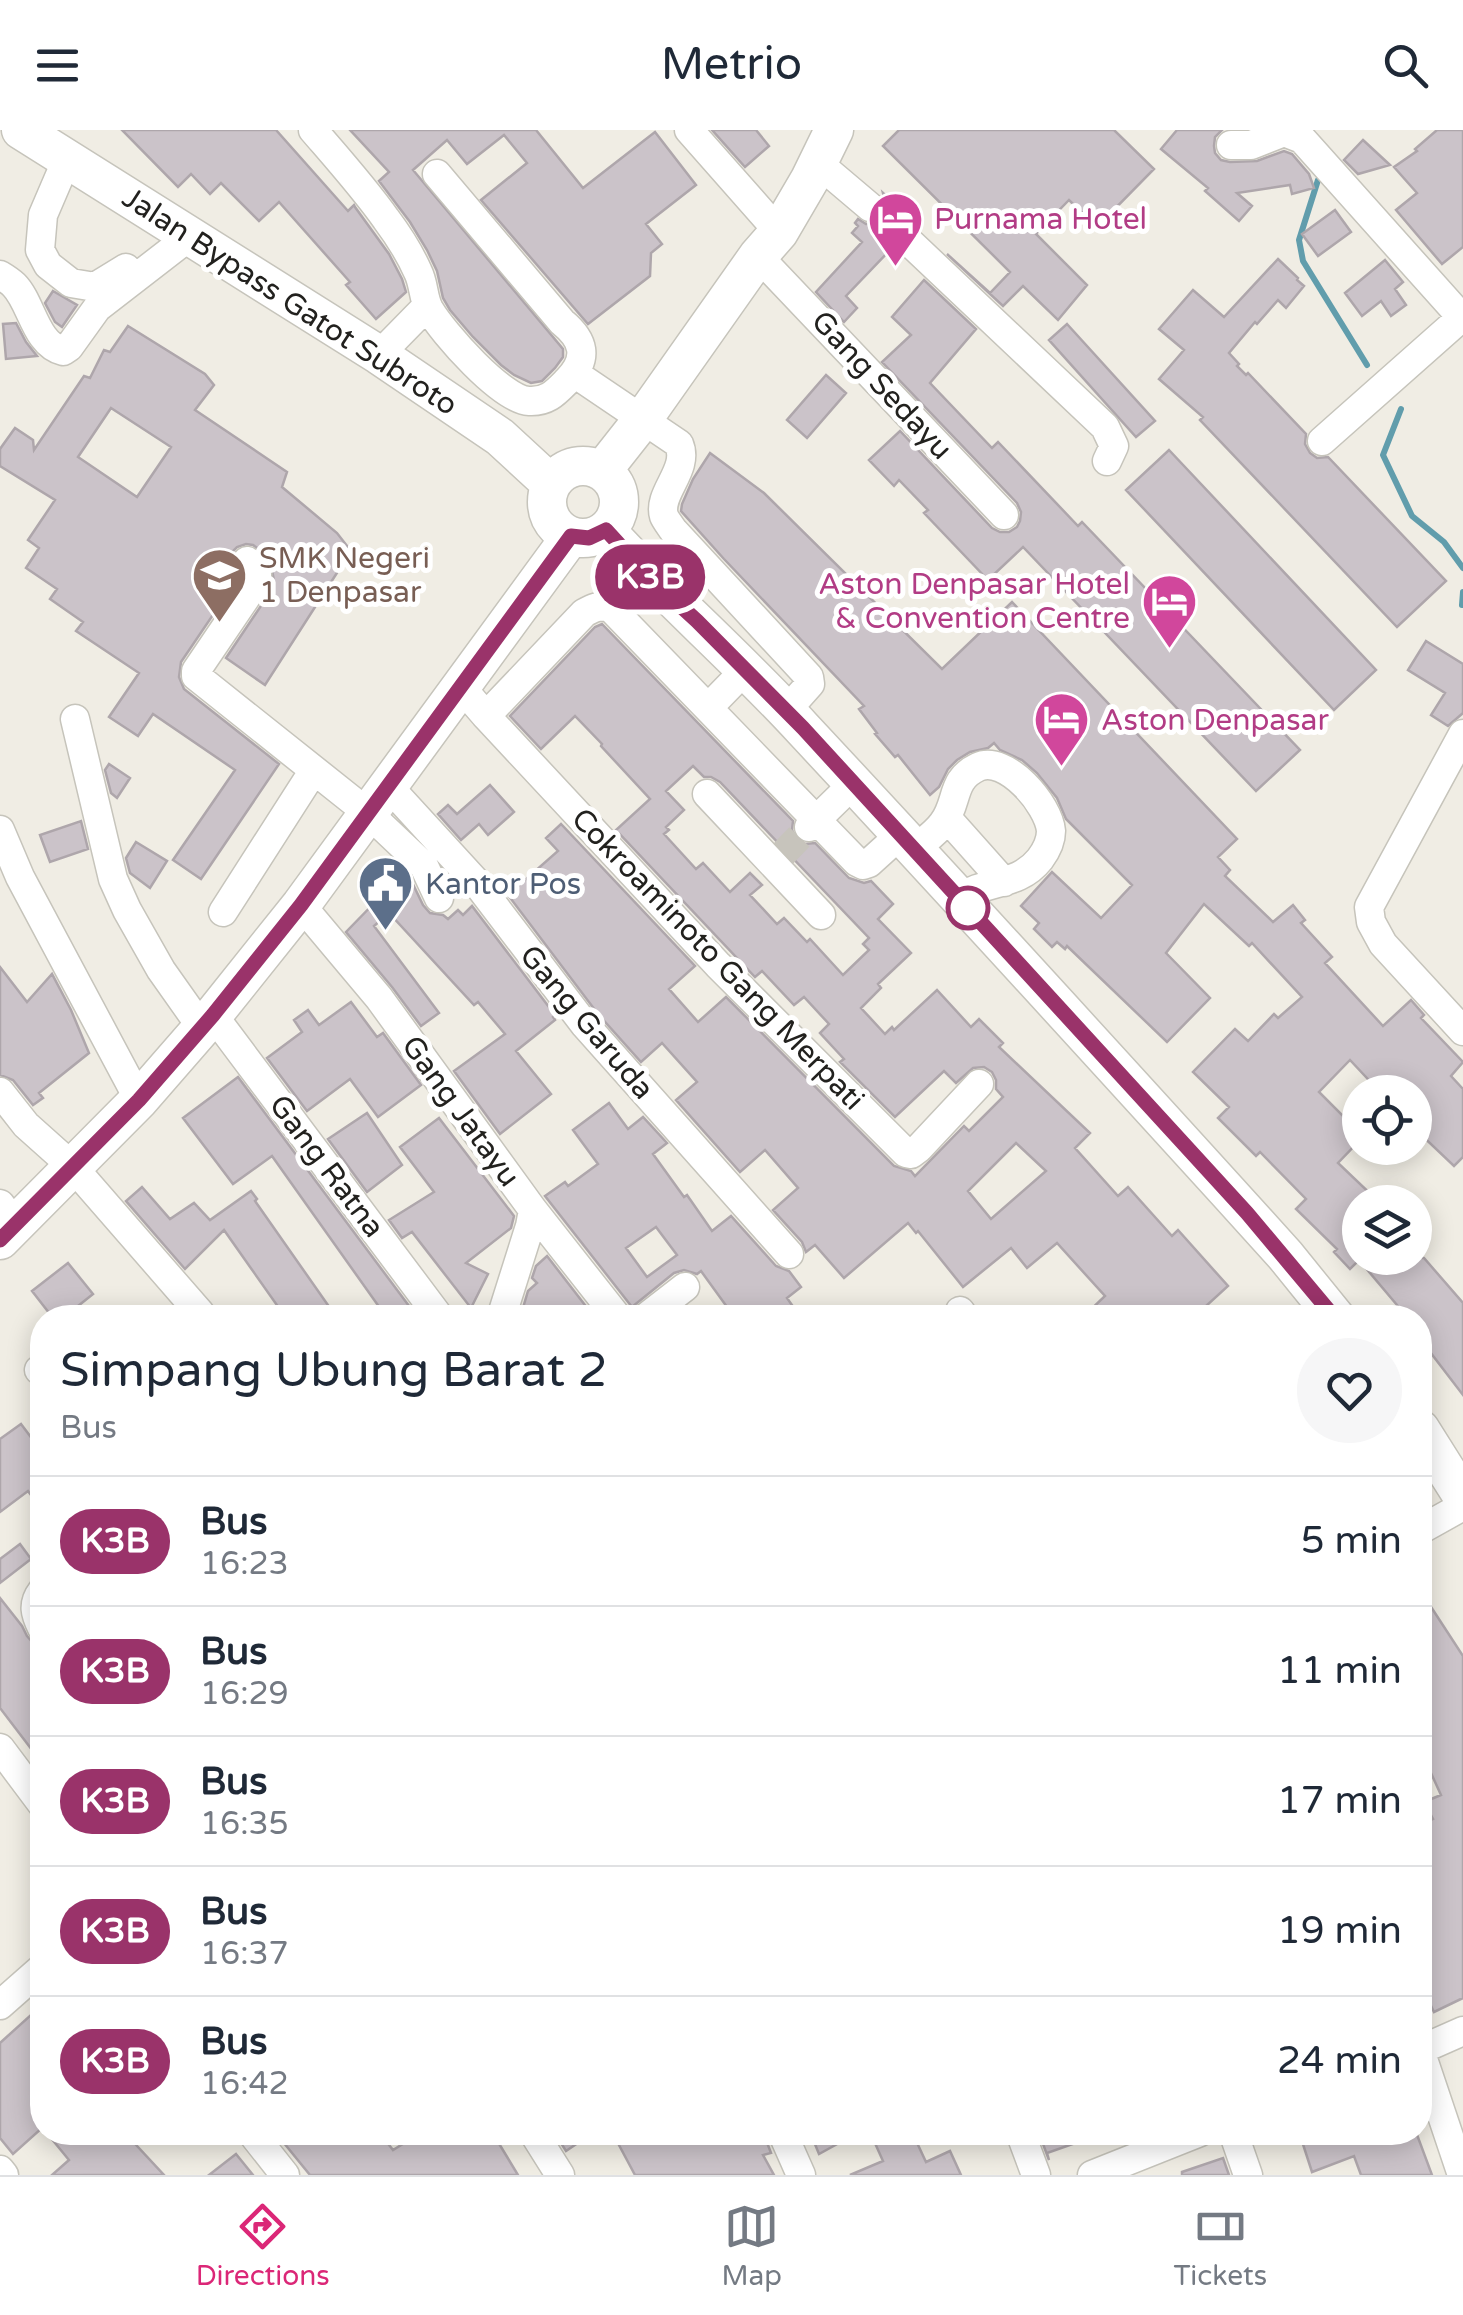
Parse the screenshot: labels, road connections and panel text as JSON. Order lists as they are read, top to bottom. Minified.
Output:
{"streets":{"highway":["Jalan Bypass Gatot Subroto"],"street":["Gang Sedayu","Cokroaminoto Gang Merpati","Gang Garuda","Gang Jatayu","Gang Ratna"]},"places":{"hotel":["Purnama Hotel","Aston Denpasar Hotel & Convention Centre","Aston Denpasar"],"school or university":["SMK Negeri 1 Denpasar"],"public building":["Kantor Pos"]},"lines":["bus line K3B"],"page":{"header":"Metrio","on_map":"K3B","heading":["Simpang Ubung Barat 2","Bus"],"list":[{"mark":"K3B","name":"Bus","note":"16:23","value":"5 min"},{"mark":"K3B","name":"Bus","note":"16:29","value":"11 min"},{"mark":"K3B","name":"Bus","note":"16:35","value":"17 min"},{"mark":"K3B","name":"Bus","note":"16:37","value":"19 min"},{"mark":"K3B","name":"Bus","note":"16:42","value":"24 min"}],"tabs":["Directions","Map","Tickets"]}}
